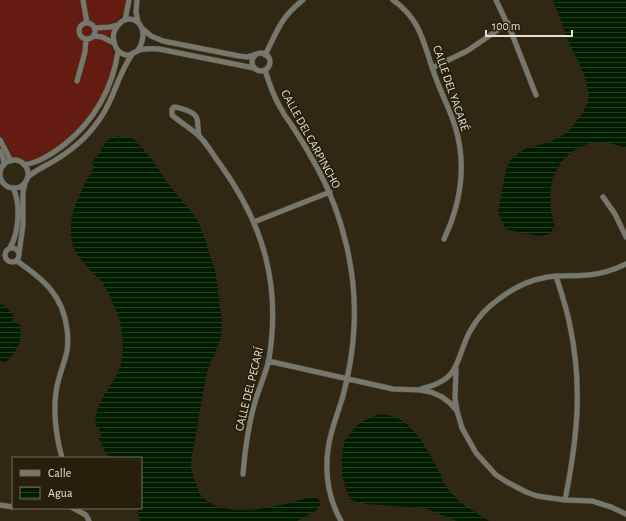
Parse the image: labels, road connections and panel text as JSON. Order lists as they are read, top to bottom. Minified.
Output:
{"streets":{"street":["CALLE DEL YACARÉ","CALLE DEL CARPINCHO","CALLE DEL PECARÍ"]},"legend":["Calle","Agua"],"scale_bar":"100 m"}
